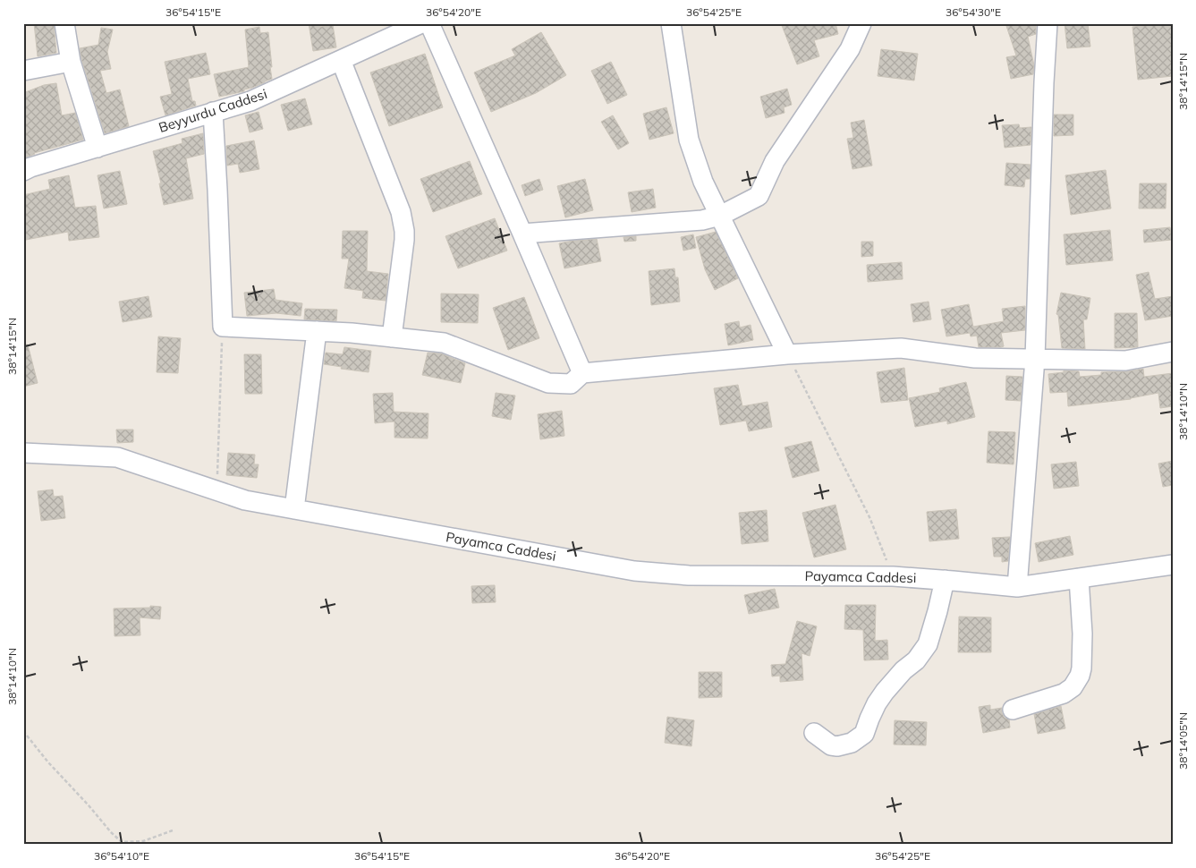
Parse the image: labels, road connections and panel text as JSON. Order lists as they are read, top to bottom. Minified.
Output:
{"streets":{"street":["Beyyurdu Caddesi","Payamca Caddesi"]},"coordinates":["36°54'15\"E","36°54'20\"E","36°54'25\"E","36°54'30\"E","38°14'15\"N","38°14'10\"N","38°14'05\"N","36°54'10\"E"]}
